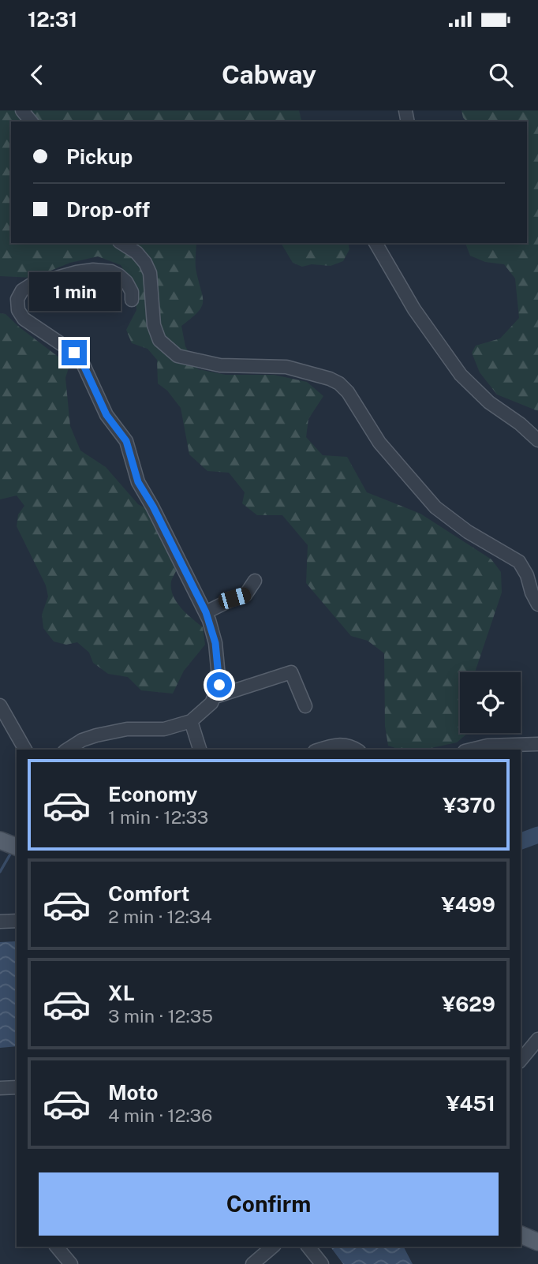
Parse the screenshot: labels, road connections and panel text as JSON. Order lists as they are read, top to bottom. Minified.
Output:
{"page":{"status":"12:31","header":"Cabway","banner":["Pickup","Drop-off"],"bubble":"1 min","list":[{"name":"Economy","note":"1 min · 12:33","value":"¥370"},{"name":"Comfort","note":"2 min · 12:34","value":"¥499"},{"name":"XL","note":"3 min · 12:35","value":"¥629"},{"name":"Moto","note":"4 min · 12:36","value":"¥451"}],"buttons":"Confirm"}}
